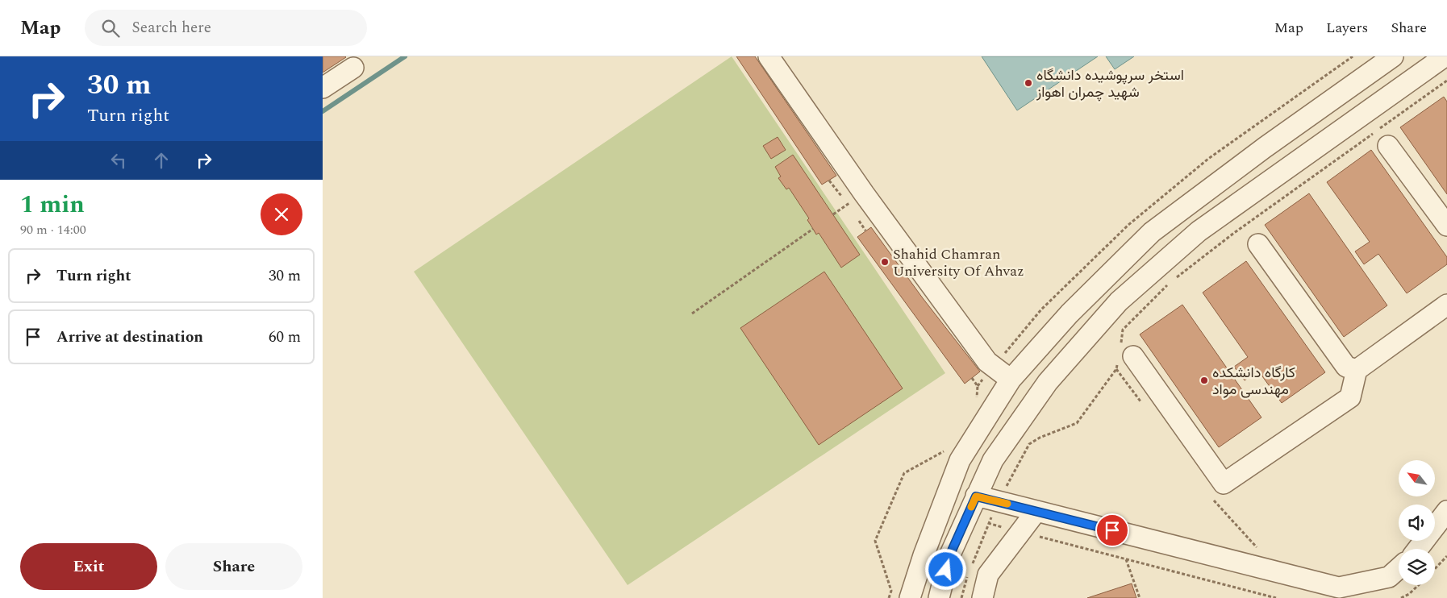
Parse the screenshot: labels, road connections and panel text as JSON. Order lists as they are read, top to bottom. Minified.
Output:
{"places":["استخر سرپوشیده دانشگاه شهید چمران اهواز","Shahid Chamran University Of Ahvaz","کارگاه دانشکده مهندسی مواد"],"north":"top left","page":{"header":"Map","search":"Search here","nav":["Map","Layers","Share"],"turn":["30 m","Turn right"],"heading":["1 min","90 m · 14:00"],"list":[{"name":"Turn right","value":"30 m"},{"name":"Arrive at destination","value":"60 m"}],"buttons":["Exit","Share"]}}
